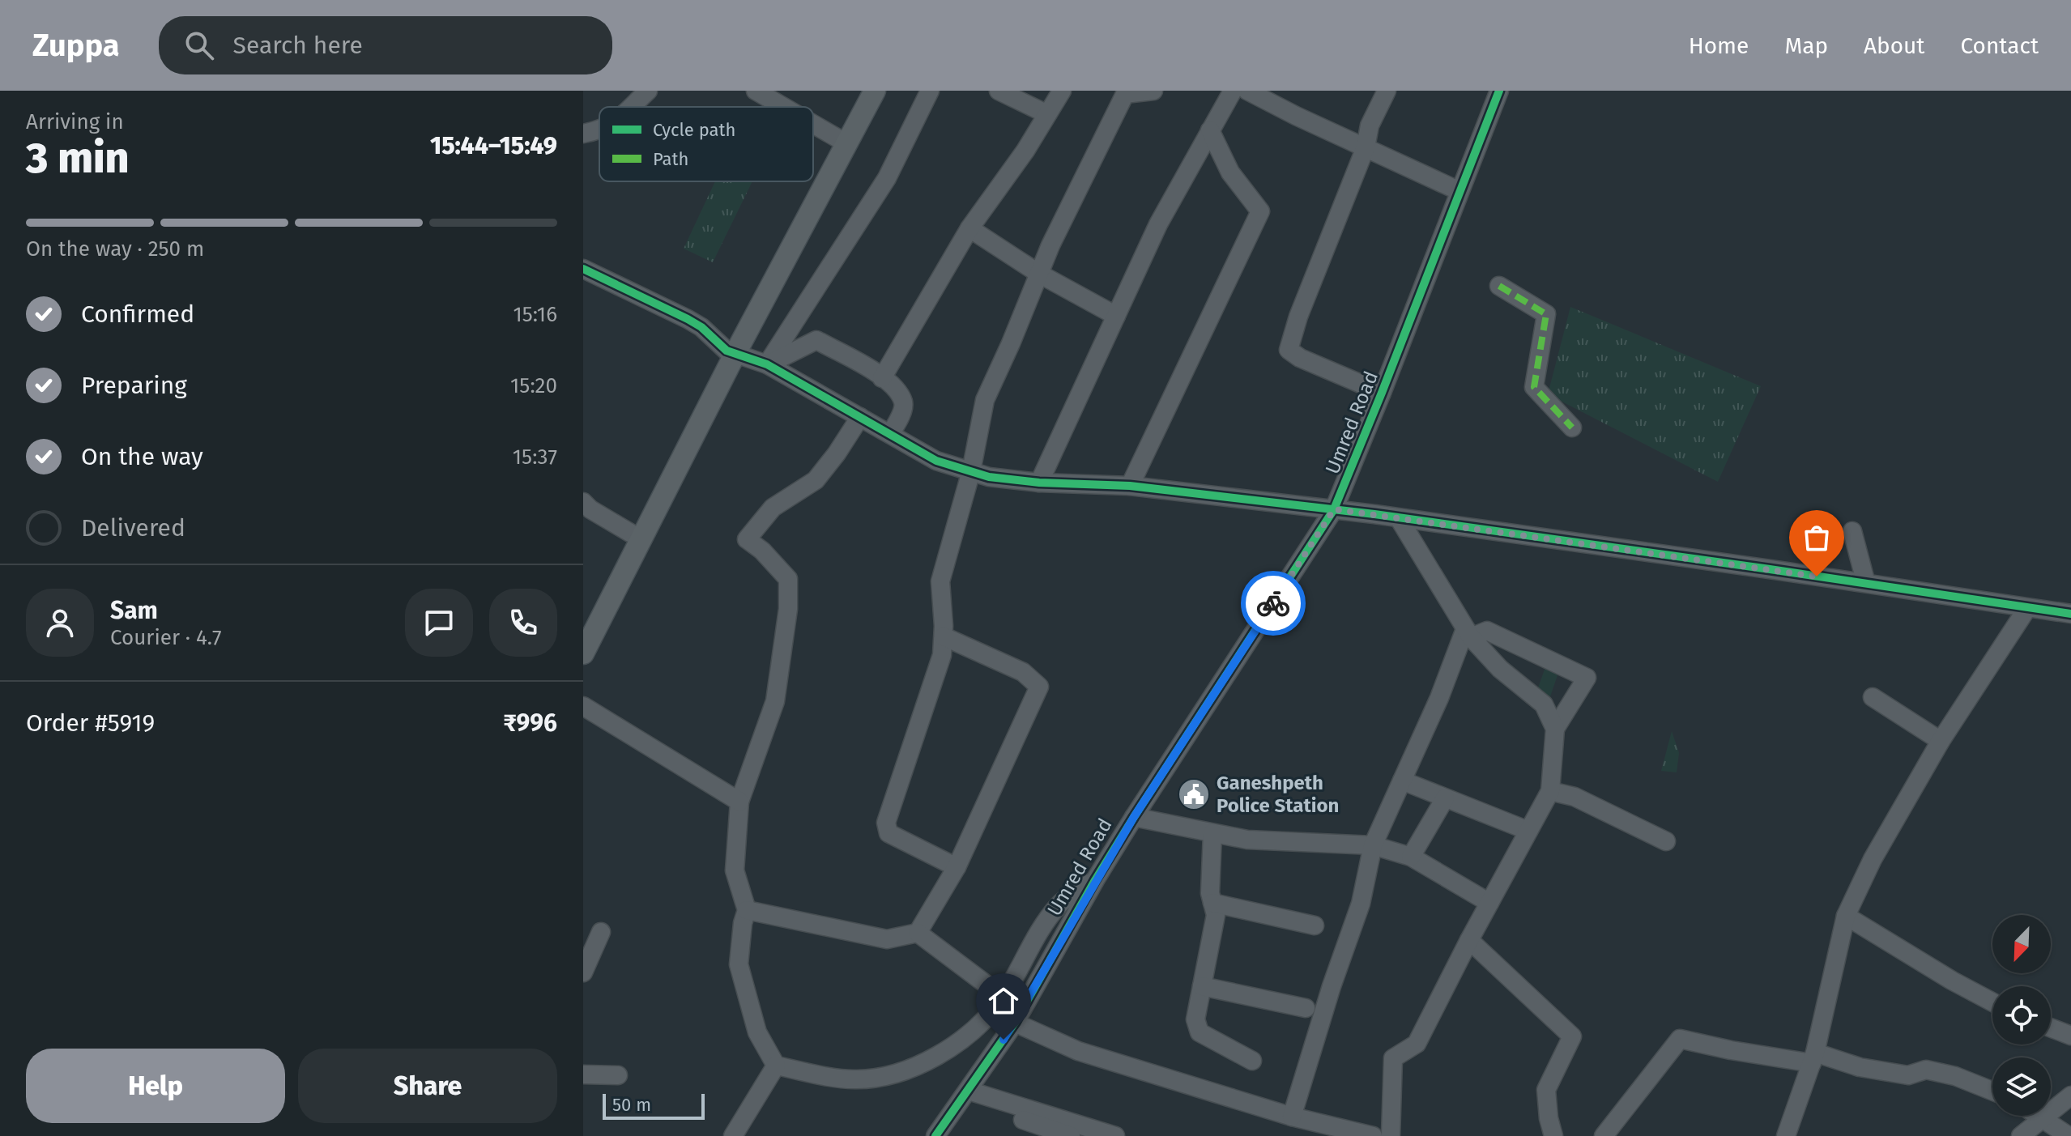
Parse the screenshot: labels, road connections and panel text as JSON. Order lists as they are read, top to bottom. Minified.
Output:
{"streets":{"street":["Umred Road"]},"places":{"public building":["Ganeshpeth Police Station"]},"legend":["Cycle path","Path"],"scale_bar":"50 m","north":"bottom left","page":{"header":"Zuppa","search":"Search here","nav":["Home","Map","About","Contact"],"heading":["3 min","Arriving in","15:44–15:49"],"panel":["Sam","Courier · 4.7","Order #5919","₹996"],"bar":"On the way · 250 m","list":[["Confirmed","15:16"],["Preparing","15:20"],["On the way","15:37"],"Delivered"],"buttons":["Help","Share"],"scale":"50 m"}}
